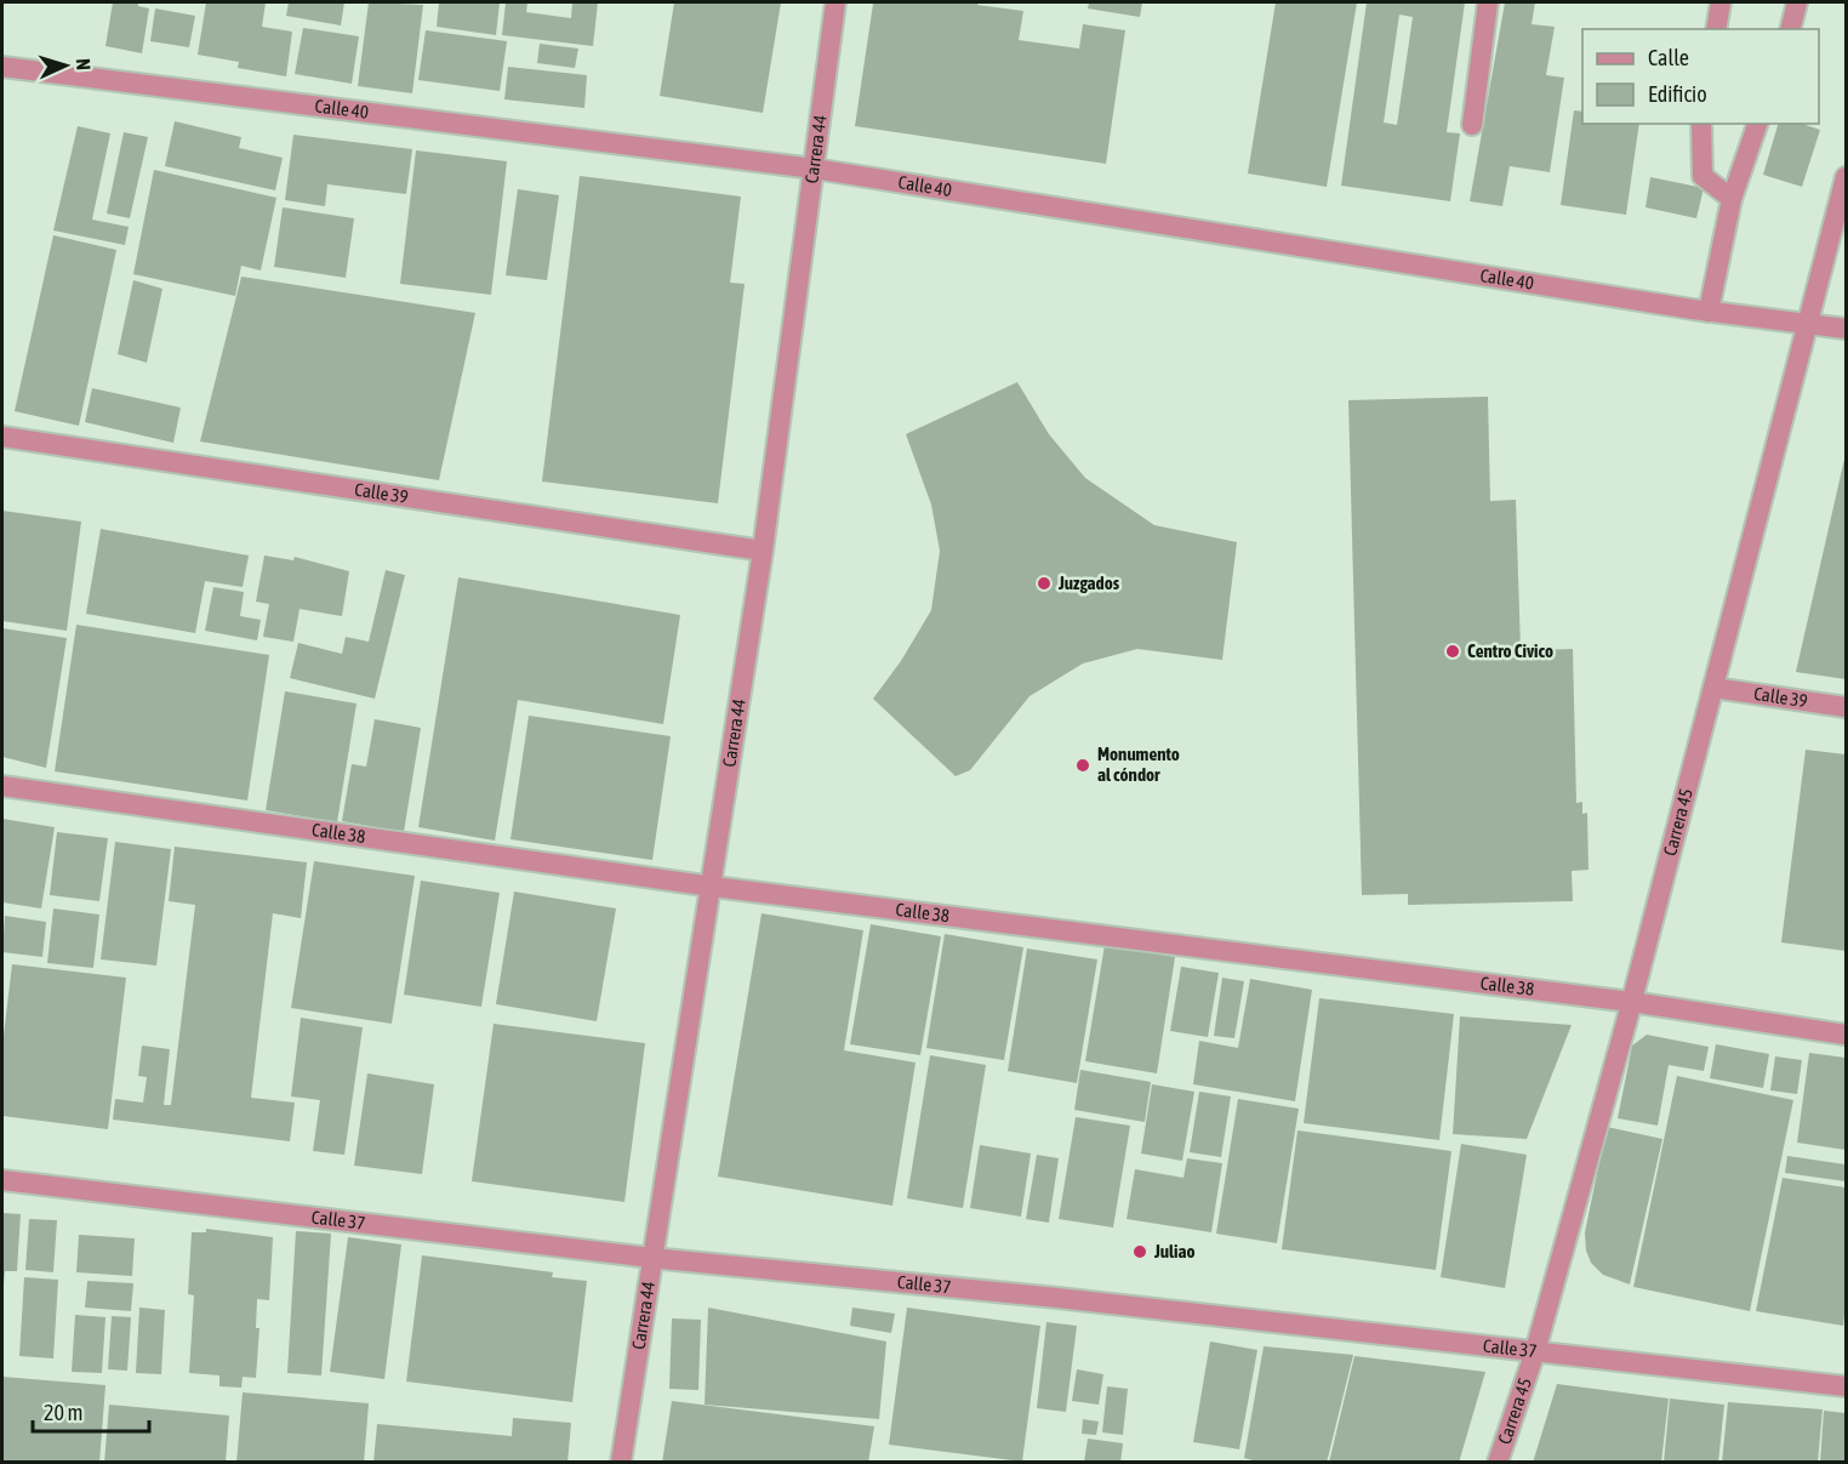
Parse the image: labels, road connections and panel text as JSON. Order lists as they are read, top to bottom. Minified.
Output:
{"streets":{"street":["Calle 40","Carrera 44","Calle 39","Carrera 45","Calle 38","Calle 37"]},"crossings":[["Calle 40","Carrera 44"],["Calle 40","Carrera 45"],["Carrera 44","Calle 39"],["Carrera 44","Calle 38"],["Carrera 44","Calle 37"],["Calle 39","Carrera 45"],["Carrera 45","Calle 38"],["Carrera 45","Calle 37"]],"places":["Juzgados","Centro Civico","Monumento al cóndor","Juliao"],"legend":["Calle","Edificio"],"scale_bar":"20 m","north":"right"}
